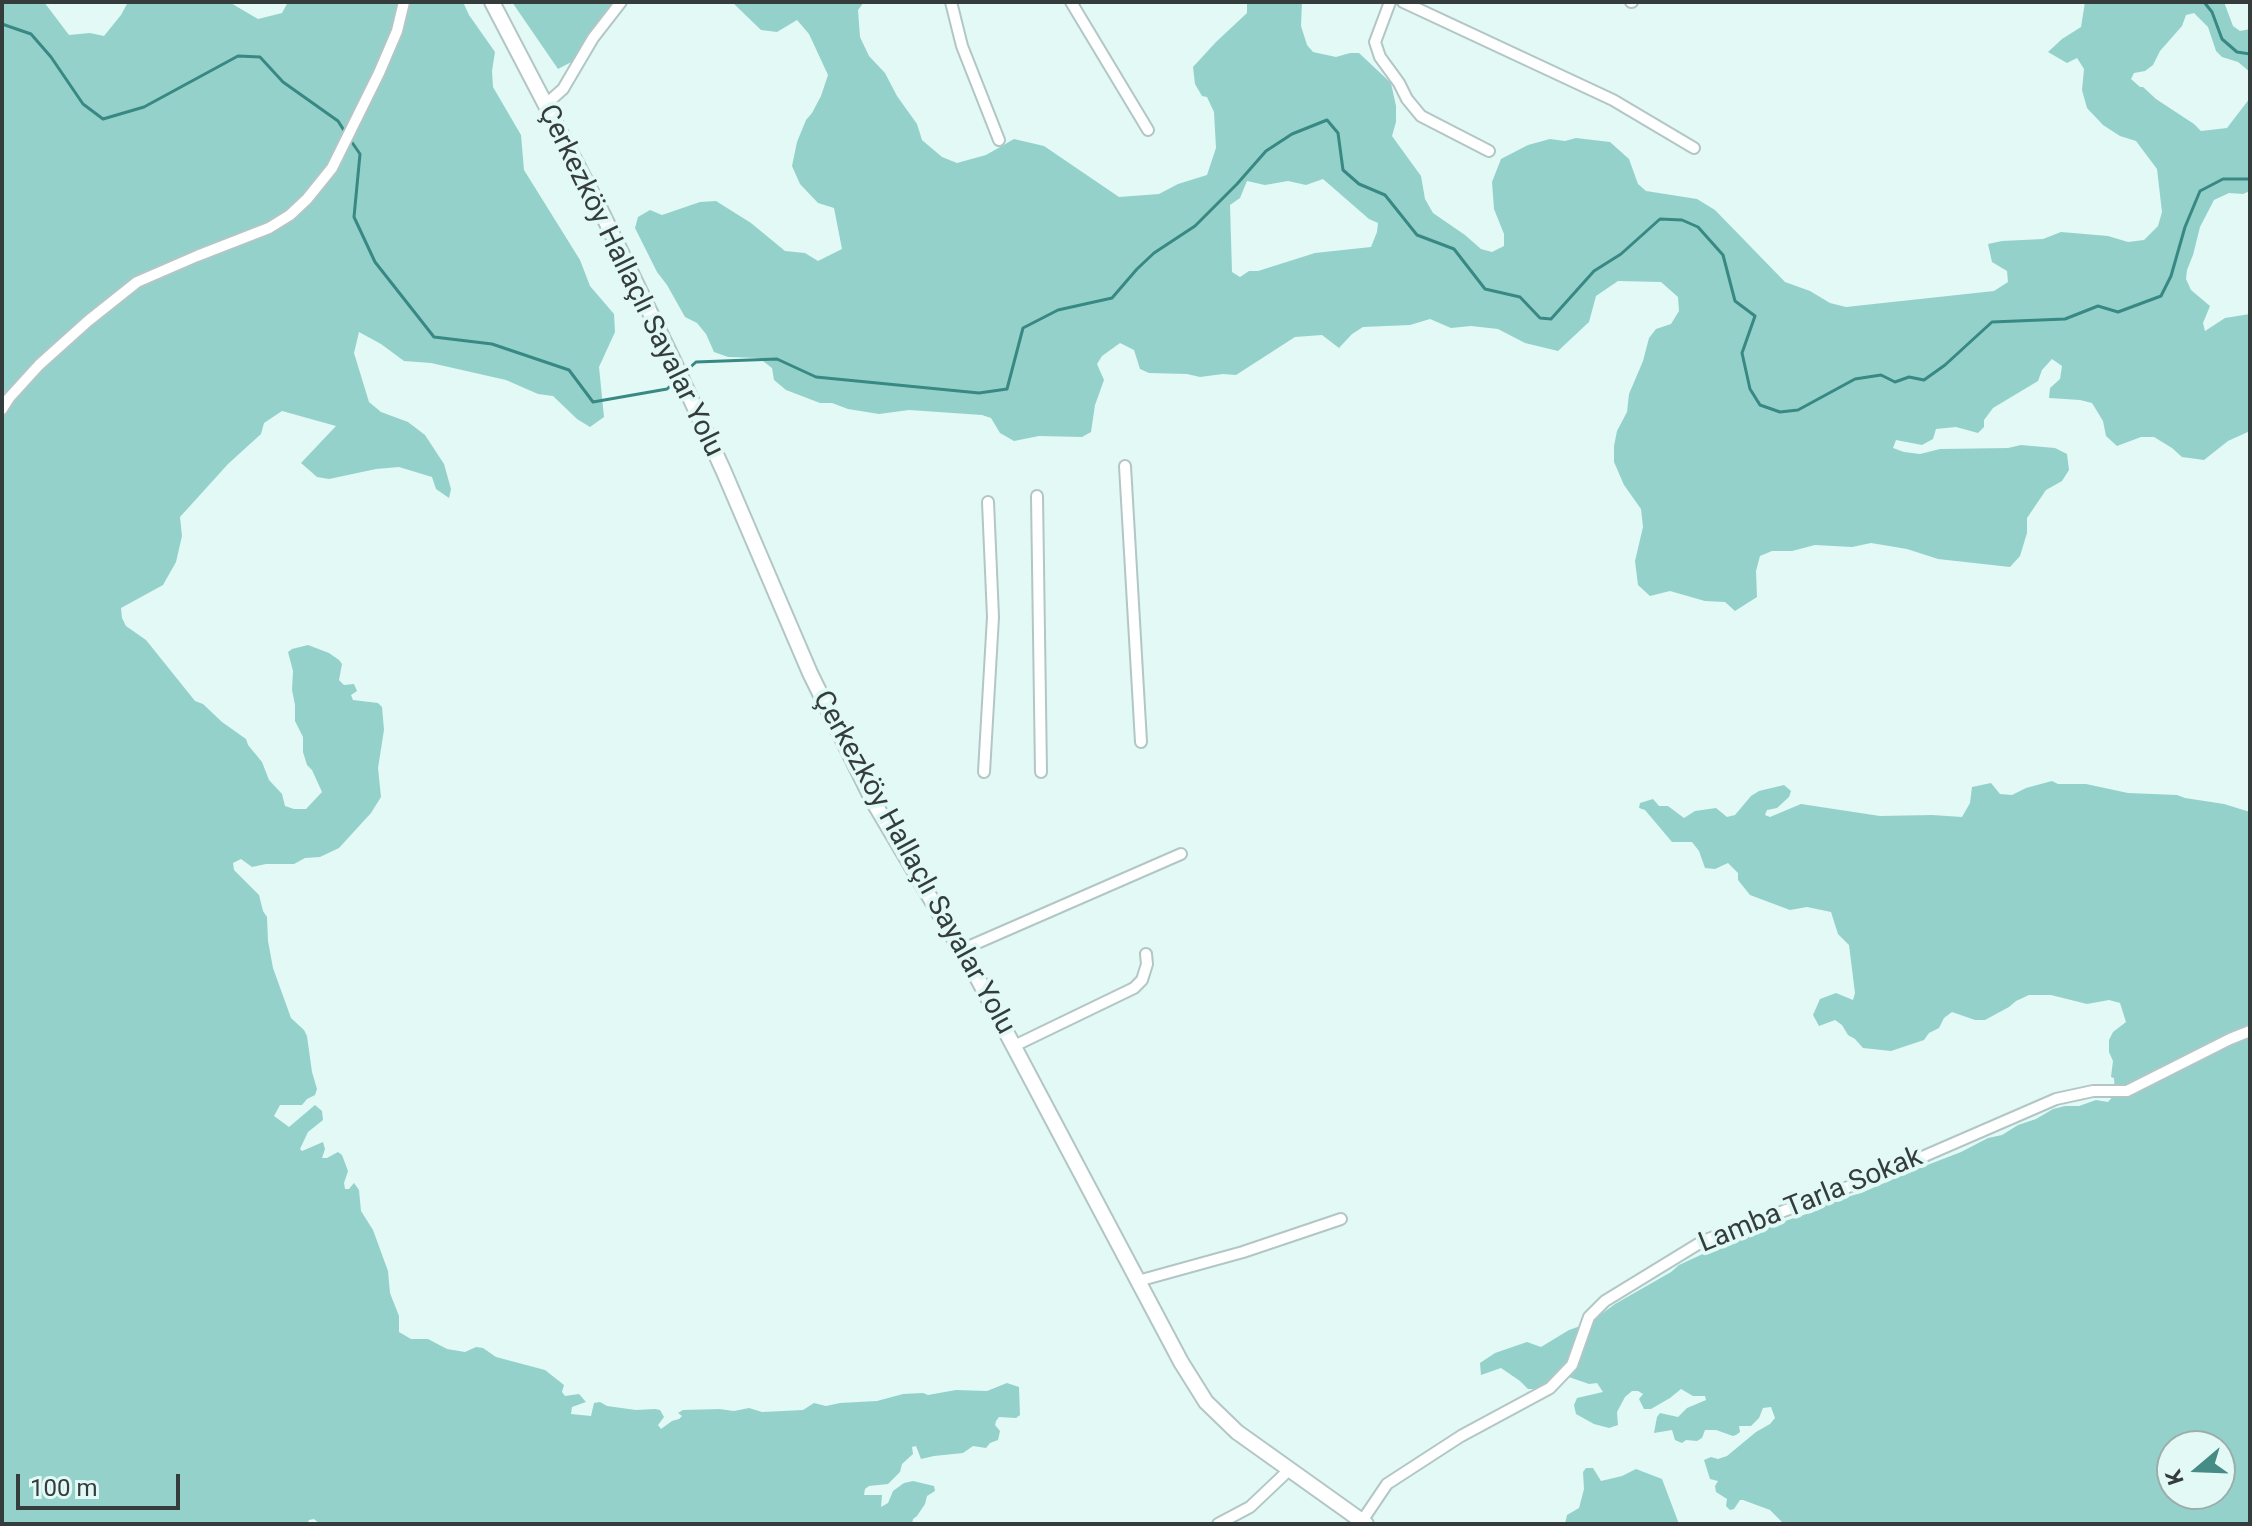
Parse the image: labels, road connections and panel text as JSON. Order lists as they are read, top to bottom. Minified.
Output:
{"streets":{"main road":["Çerkezköy Hallaçlı Sayalar Yolu"],"street":["Lamba Tarla Sokak"]},"crossings":[["Çerkezköy Hallaçlı Sayalar Yolu","Lamba Tarla Sokak"]],"scale_bar":"100 m","north":"left"}
